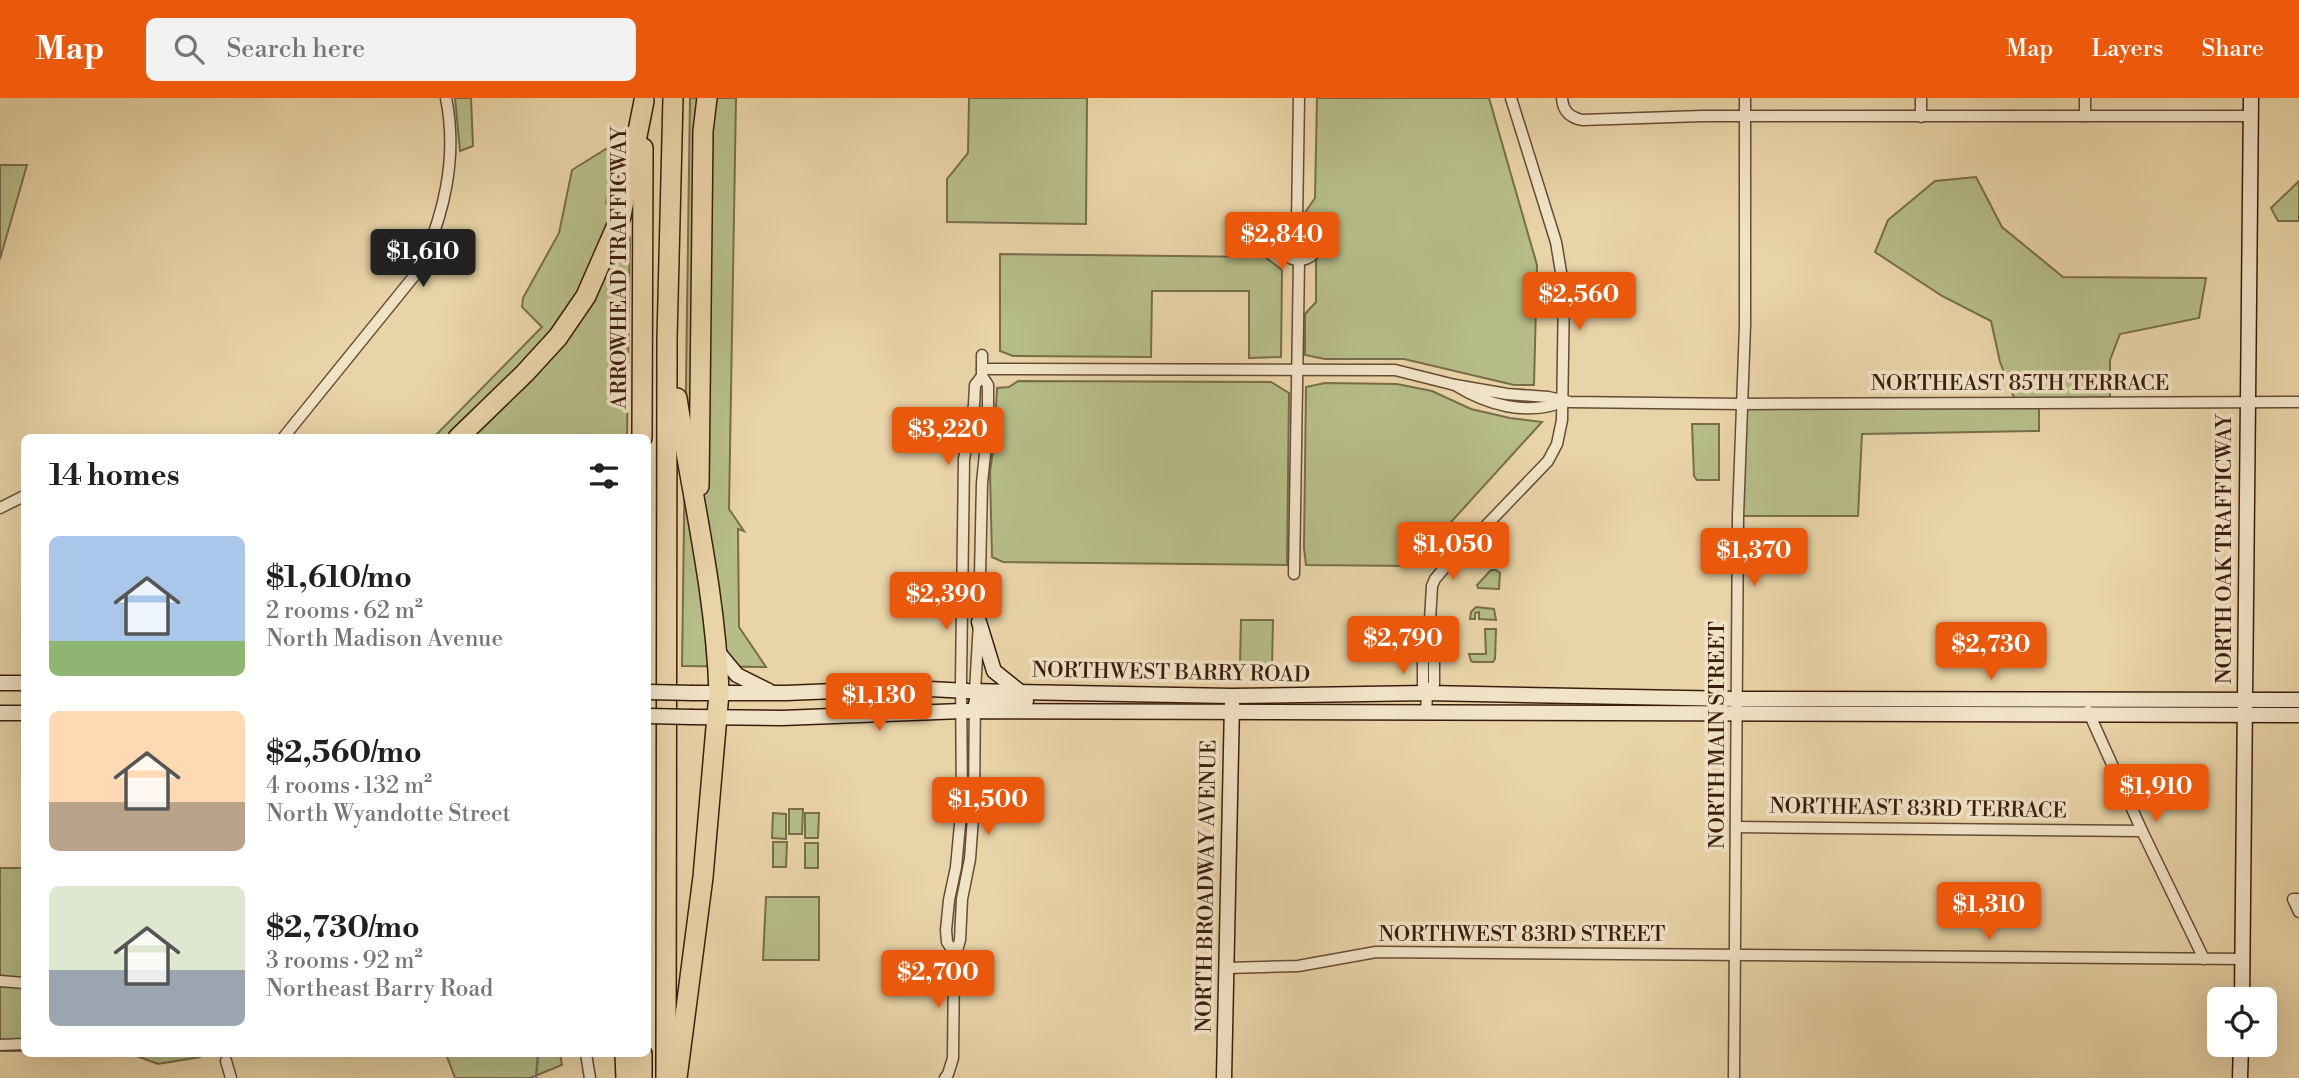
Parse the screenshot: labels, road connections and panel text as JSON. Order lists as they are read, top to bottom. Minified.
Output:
{"streets":{"highway":["ARROWHEAD TRAFFICWAY"],"main road":["NORTH OAK TRAFFICWAY","NORTHWEST BARRY ROAD","NORTH BROADWAY AVENUE"],"street":["NORTHEAST 85TH TERRACE","NORTH MAIN STREET","NORTHEAST 83RD TERRACE","NORTHWEST 83RD STREET"]},"crossings":[["NORTHEAST 85TH TERRACE","NORTH OAK TRAFFICWAY"],["NORTHEAST 85TH TERRACE","NORTH MAIN STREET"],["NORTH OAK TRAFFICWAY","NORTHWEST 83RD STREET"],["NORTHWEST BARRY ROAD","NORTH MAIN STREET"],["NORTHWEST BARRY ROAD","NORTH BROADWAY AVENUE"],["NORTH MAIN STREET","NORTHEAST 83RD TERRACE"],["NORTH MAIN STREET","NORTHWEST 83RD STREET"],["NORTH BROADWAY AVENUE","NORTHWEST 83RD STREET"]],"page":{"header":"Map","search":"Search here","nav":["Map","Layers","Share"],"price":["$2,840","$1,610","$2,560","$3,220","$1,050","$1,370","$2,390","$2,790","$2,730","$1,130","$1,910","$1,500","$1,310","$2,700"],"heading":"14 homes","list":[{"name":"$1,610/mo","note":"2 rooms · 62 m² · North Madison Avenue"},{"name":"$2,560/mo","note":"4 rooms · 132 m² · North Wyandotte Street"},{"name":"$2,730/mo","note":"3 rooms · 92 m² · Northeast Barry Road"}]}}
